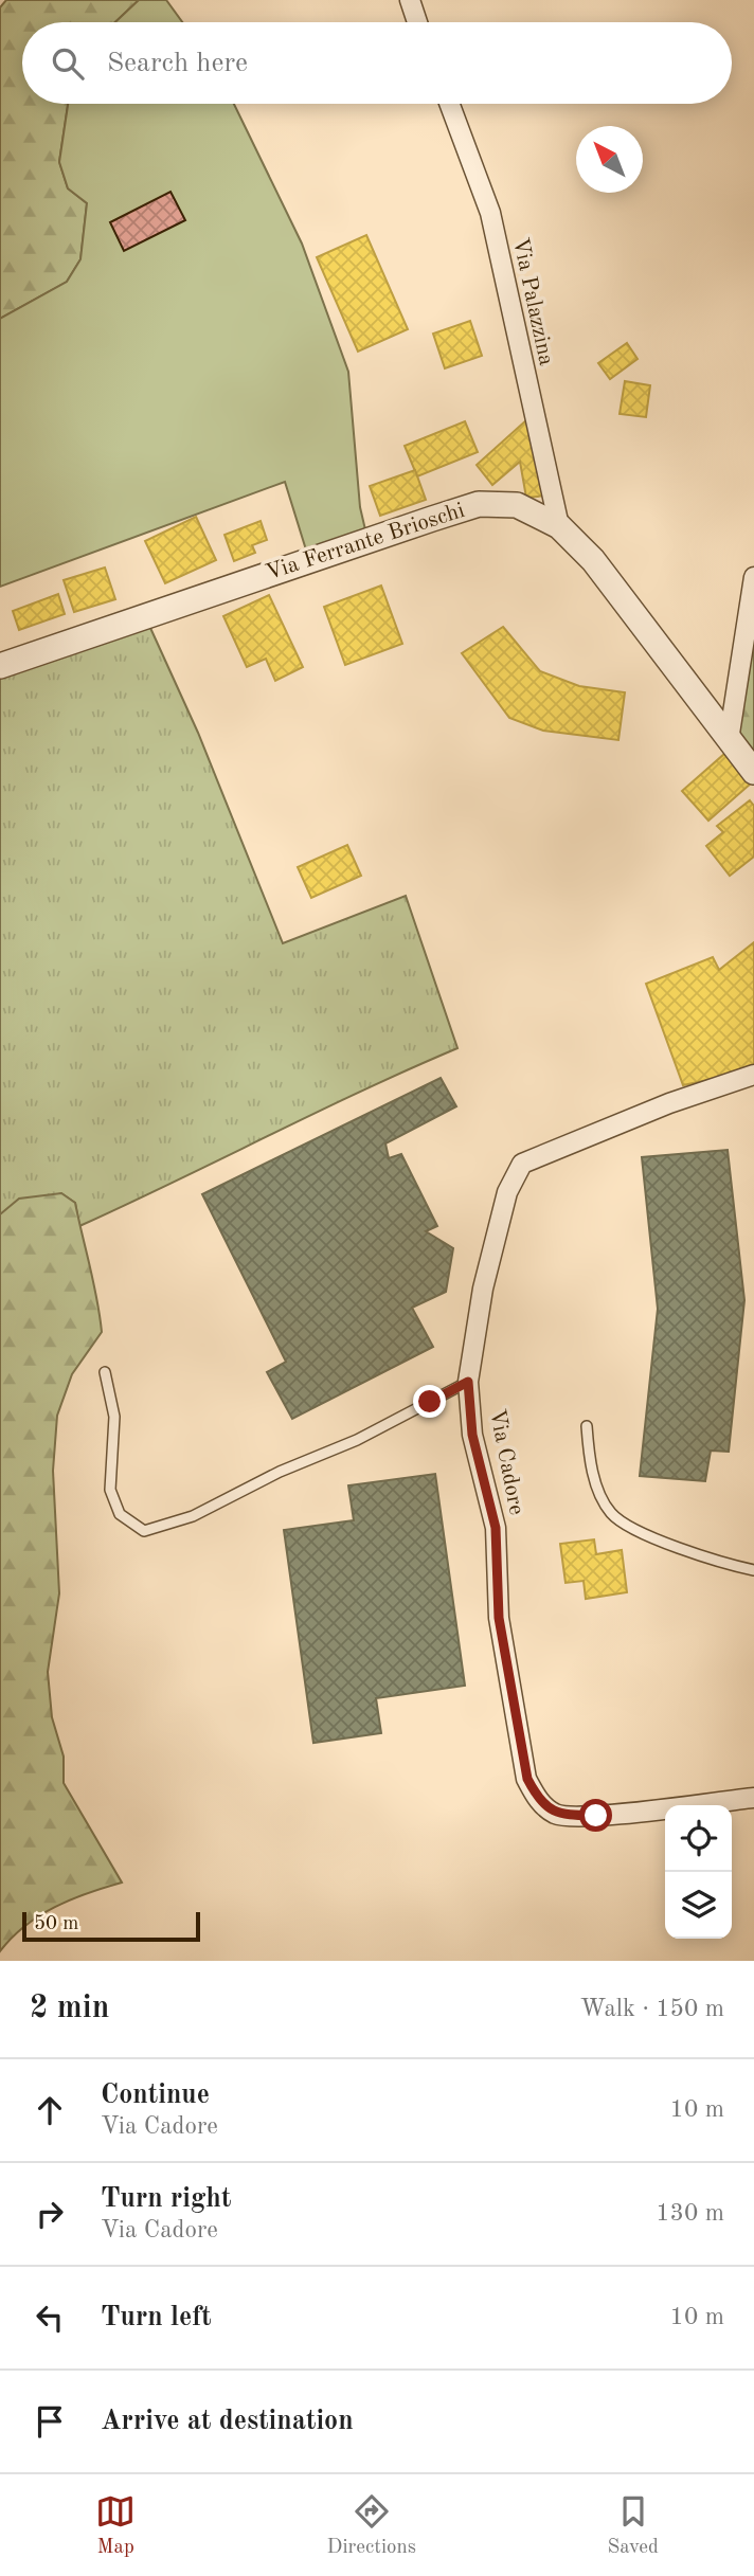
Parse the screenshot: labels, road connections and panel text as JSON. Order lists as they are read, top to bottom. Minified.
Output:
{"streets":{"street":["Via Palazzina","Via Ferrante Brioschi","Via Cadore"]},"crossings":[["Via Palazzina","Via Ferrante Brioschi"]],"scale_bar":"50 m","north":"top left","page":{"search":"Search here","scale":"50 m","heading":["2 min","Walk · 150 m"],"list":[["Continue","Via Cadore","10 m"],["Turn right","Via Cadore","130 m"],["Turn left","10 m"],"Arrive at destination"],"nav":["Map","Directions","Saved"]}}
